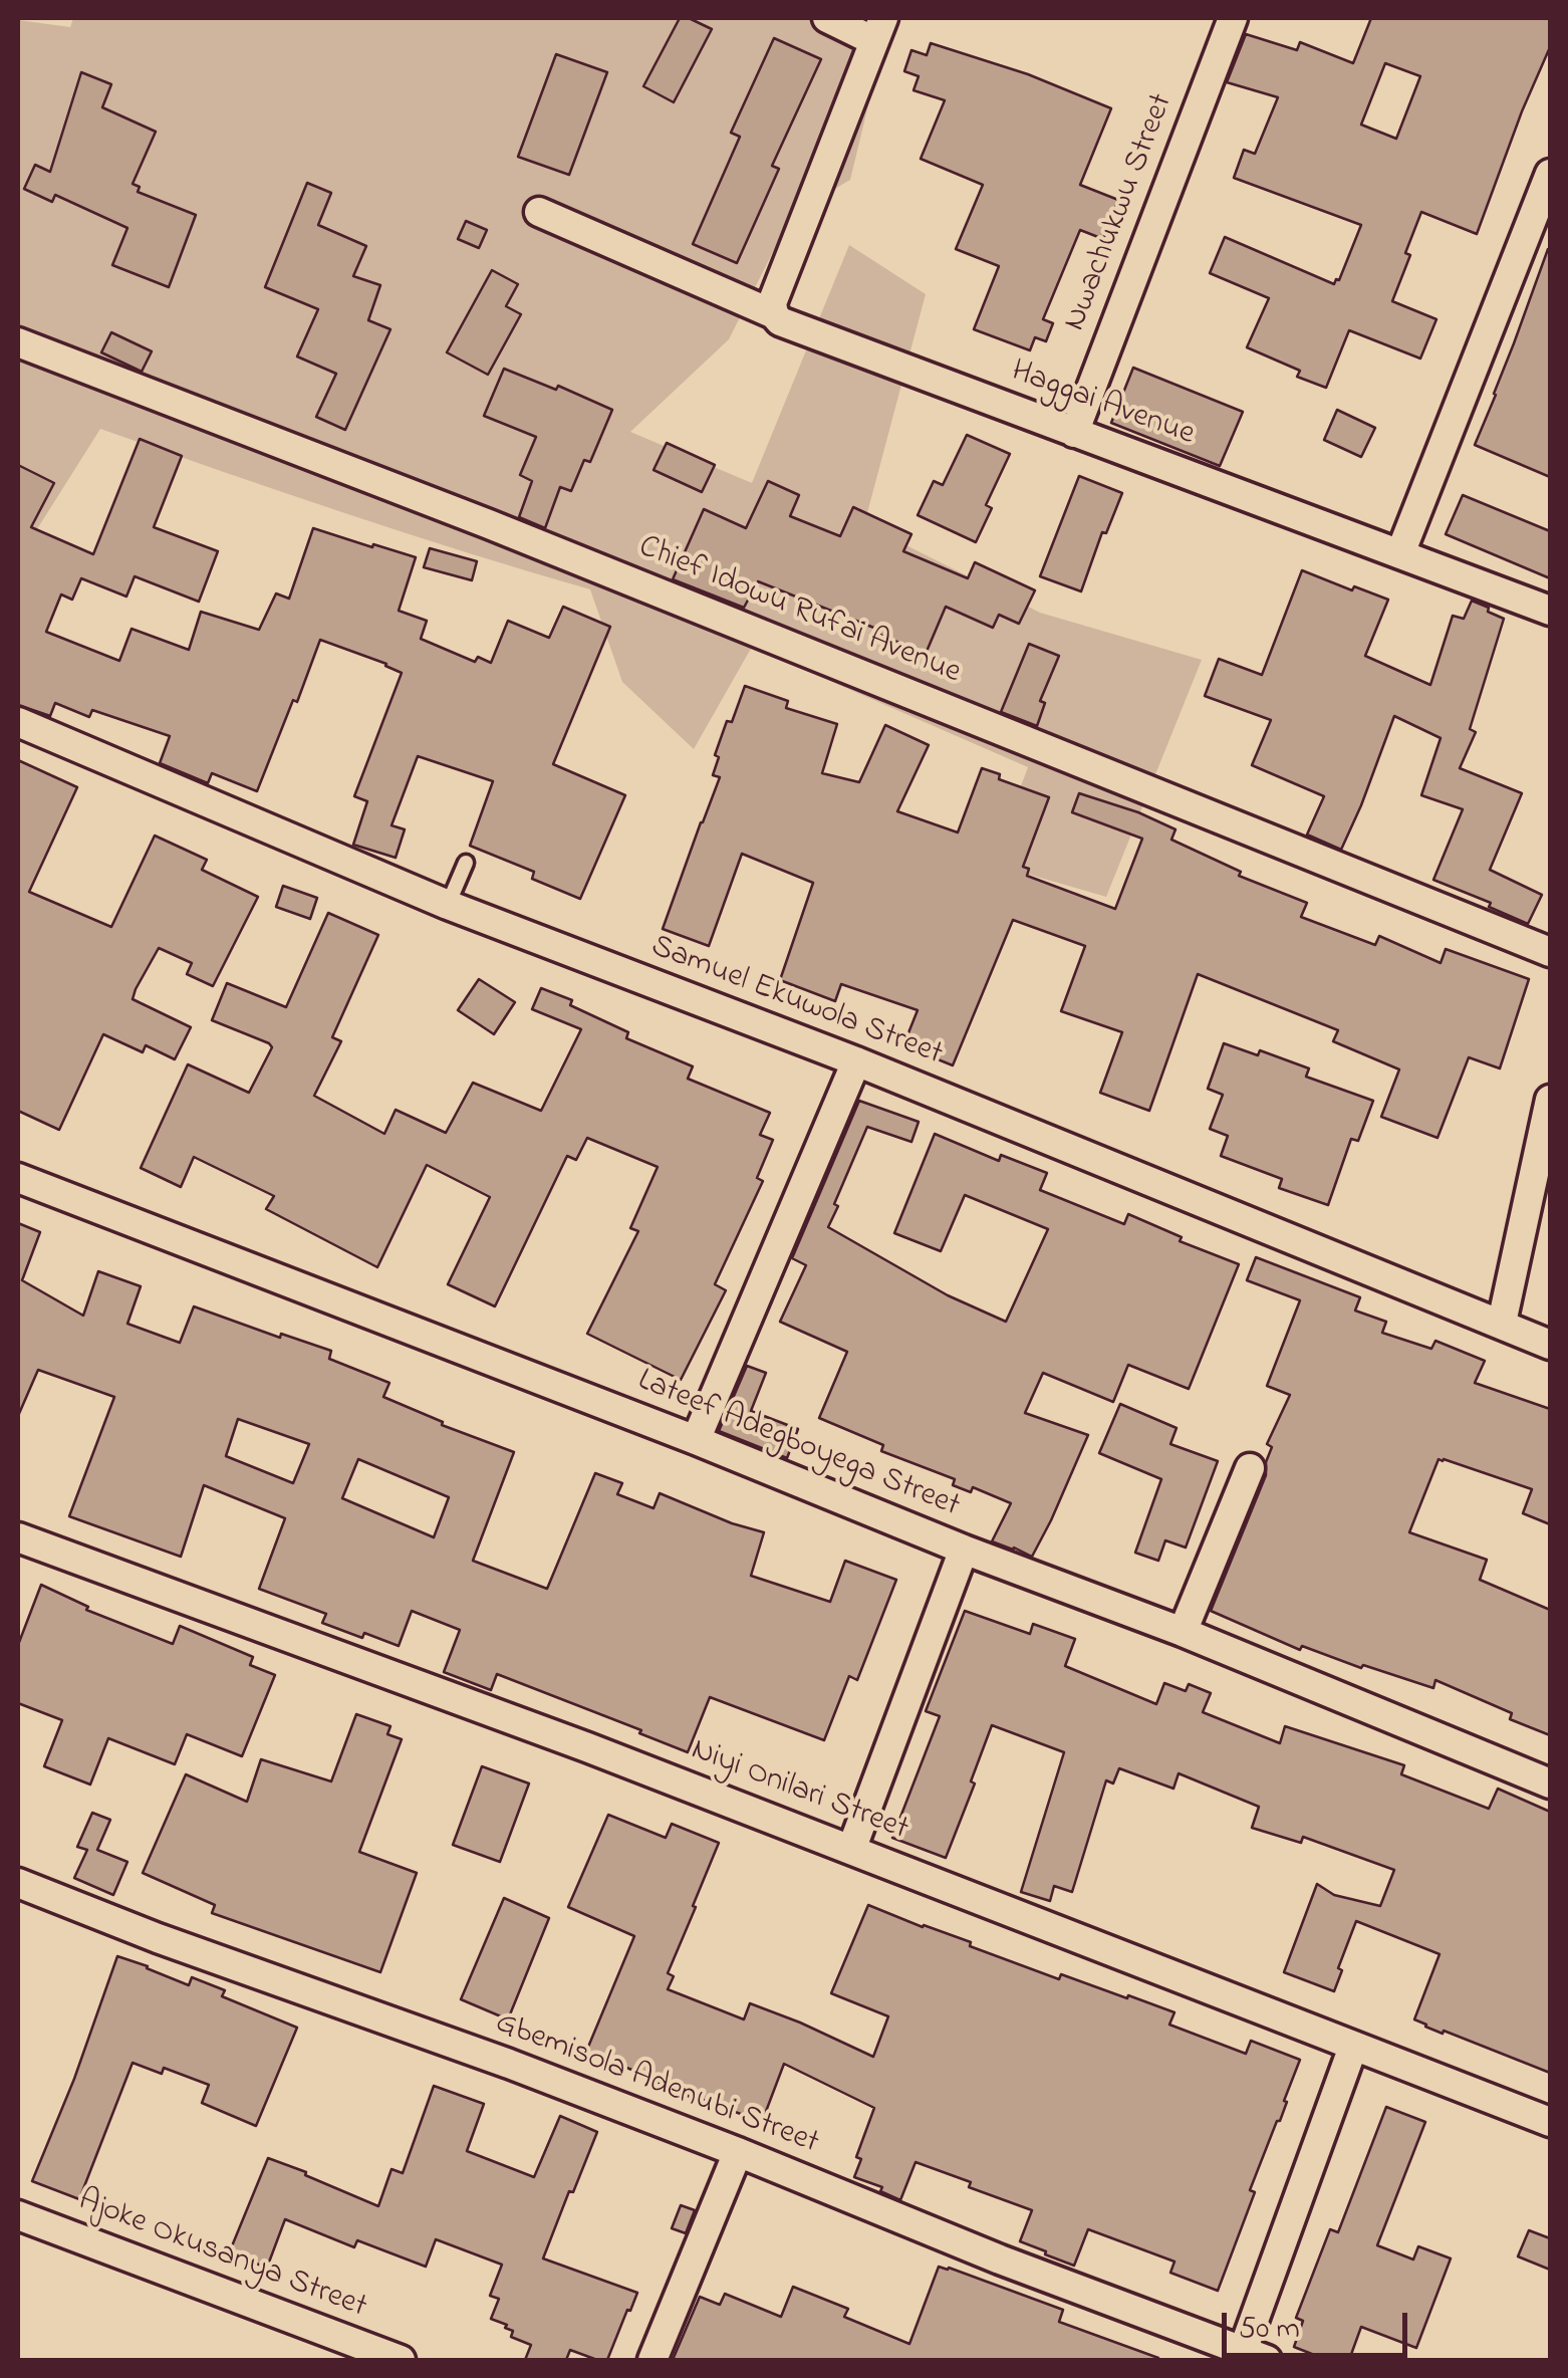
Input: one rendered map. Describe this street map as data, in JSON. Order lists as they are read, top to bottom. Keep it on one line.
{"streets":{"street":["Nwachukwu Street","Haggai Avenue","Chief Idowu Rufai Avenue","Samuel Ekuwola Street","Lateef Adegboyega Street","Niyi Onilari Street","Gbemisola Adenubi Street","Ajoke Okusanya Street"]},"crossings":[["Nwachukwu Street","Haggai Avenue"]],"scale_bar":"50 m"}
